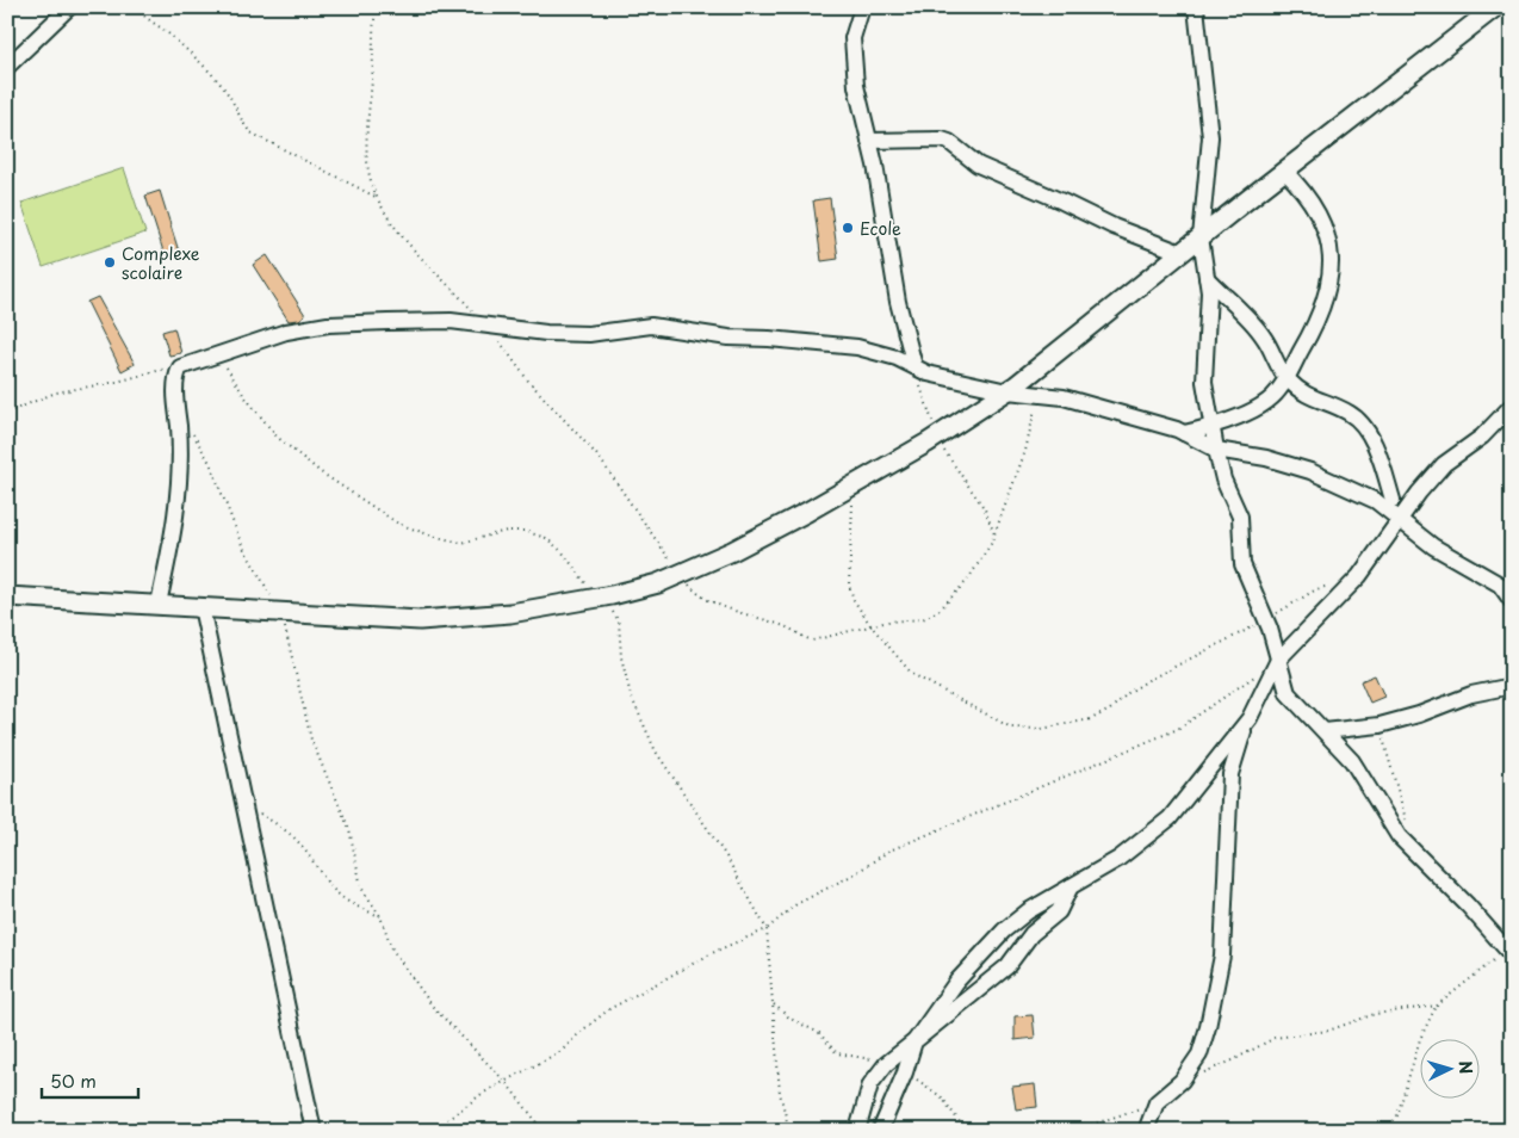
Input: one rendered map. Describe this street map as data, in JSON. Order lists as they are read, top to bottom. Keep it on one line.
{"places":["Ecole","Complexe scolaire"],"scale_bar":"50 m","north":"right"}
